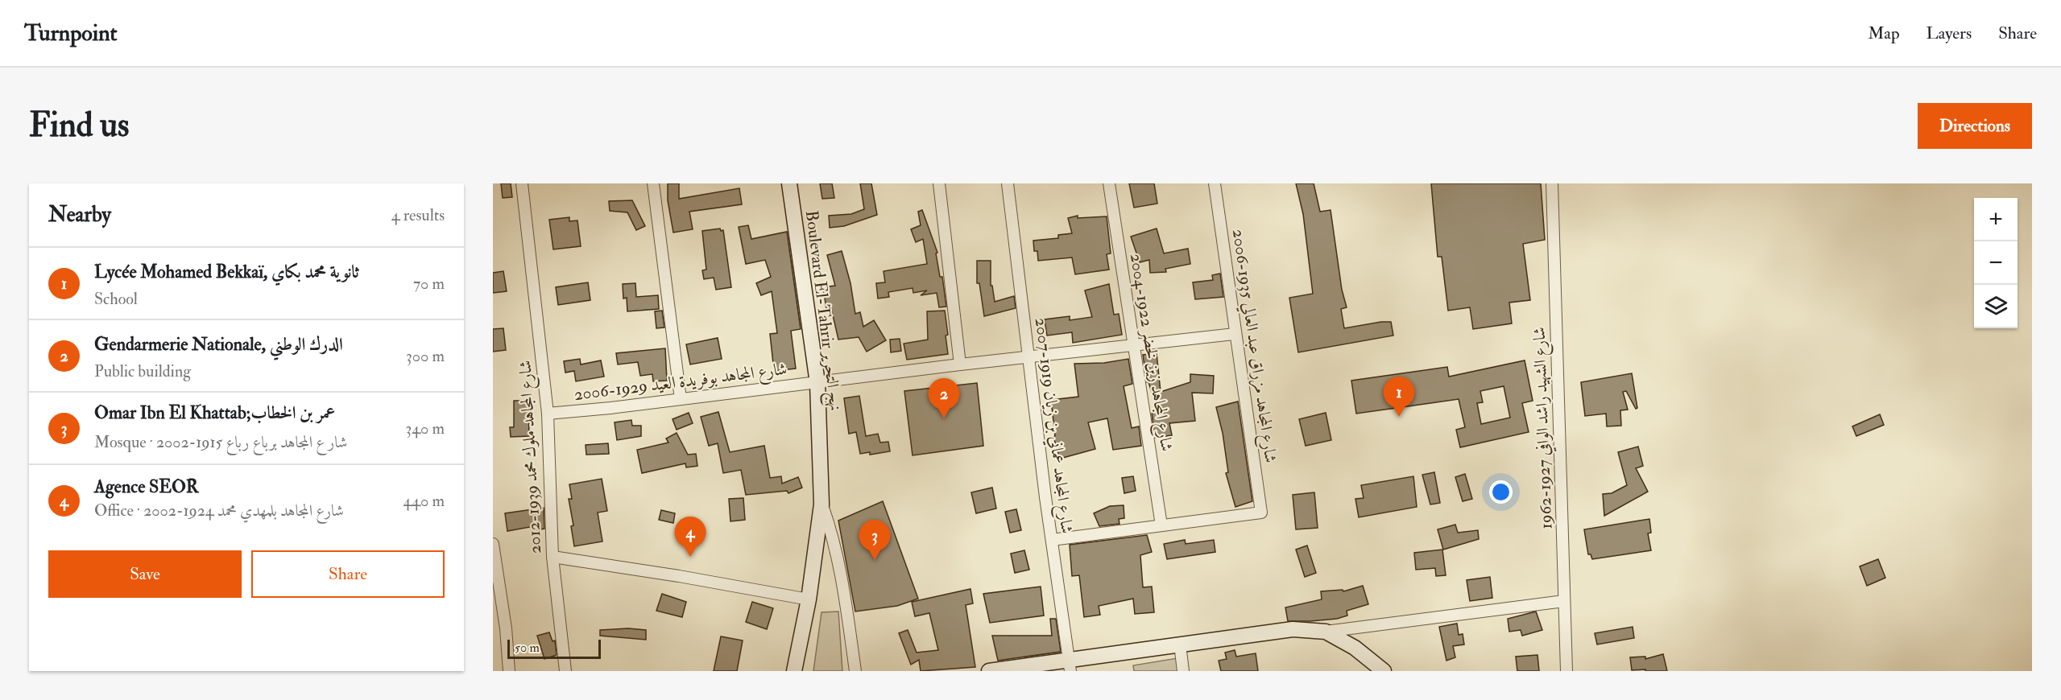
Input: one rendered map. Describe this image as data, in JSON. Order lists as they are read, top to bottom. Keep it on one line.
{"streets":{"main road":["Boulevard El-Tahrir نهج التحرير"],"street":["شارع المجاهد مزراق عبد العالي 1935-2006","شارع المجاهد زين لخضر 1922-2004","شارع المجاهد بوفريدة العيد 1929-2006","شارع المجاهد عماني بن زيان 1919-2007","شارع الشهيد راشد الوافي 1927-1962","شارع المجاهد ملوك محمد 1939-2012"]},"crossings":[["Boulevard El-Tahrir نهج التحرير","شارع المجاهد بوفريدة العيد 1929-2006"],["شارع المجاهد مزراق عبد العالي 1935-2006","شارع المجاهد زين لخضر 1922-2004"],["شارع المجاهد مزراق عبد العالي 1935-2006","شارع المجاهد بوفريدة العيد 1929-2006"],["شارع المجاهد زين لخضر 1922-2004","شارع المجاهد بوفريدة العيد 1929-2006"],["شارع المجاهد بوفريدة العيد 1929-2006","شارع المجاهد عماني بن زيان 1919-2007"],["شارع المجاهد بوفريدة العيد 1929-2006","شارع المجاهد ملوك محمد 1939-2012"]],"scale_bar":"50 m","page":{"header":"Turnpoint","nav":["Map","Layers","Share"],"buttons":["Directions",["Save","Share"]],"title":"Find us","heading":["Nearby","4 results"],"map_buttons":["+","−"],"list":[{"mark":"1","name":"Lycée Mohamed Bekkaï, ثانوية محمد بكاي","note":"School","value":"70 m"},{"mark":"2","name":"Gendarmerie Nationale, الدرك الوطني","note":"Public building","value":"300 m"},{"mark":"3","name":"Omar Ibn El Khattab;عمر بن الخطاب","note":"Mosque · شار ع المجاهد برباع رباع 1915-2002","value":"340 m"},{"mark":"4","name":"Agence SEOR","note":"Office · شارع المجاهد بلمهدي محمد 1924-2002","value":"440 m"}],"pins":["1","2","4","3"],"scale":"50 m"}}
